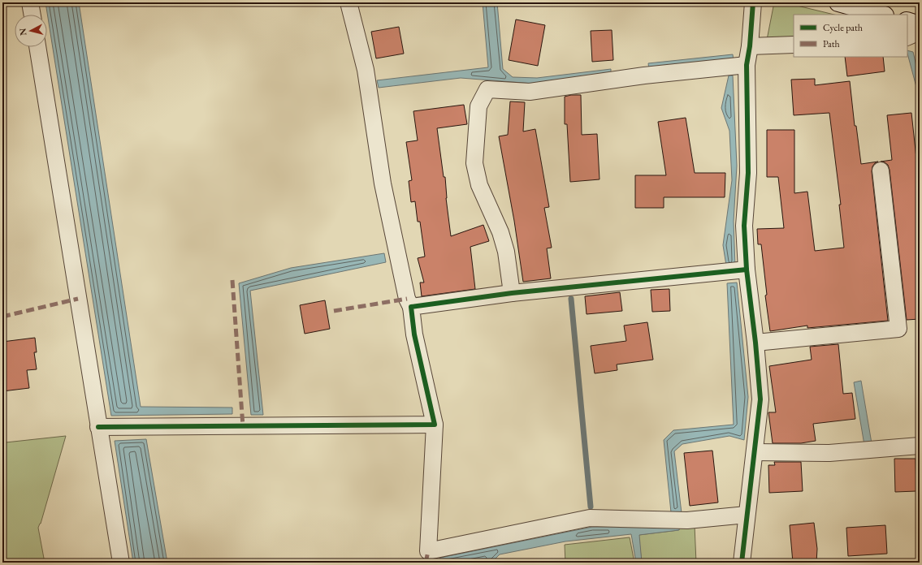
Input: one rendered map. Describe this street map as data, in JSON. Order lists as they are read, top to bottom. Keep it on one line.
{"legend":["Cycle path","Path"],"north":"left"}
